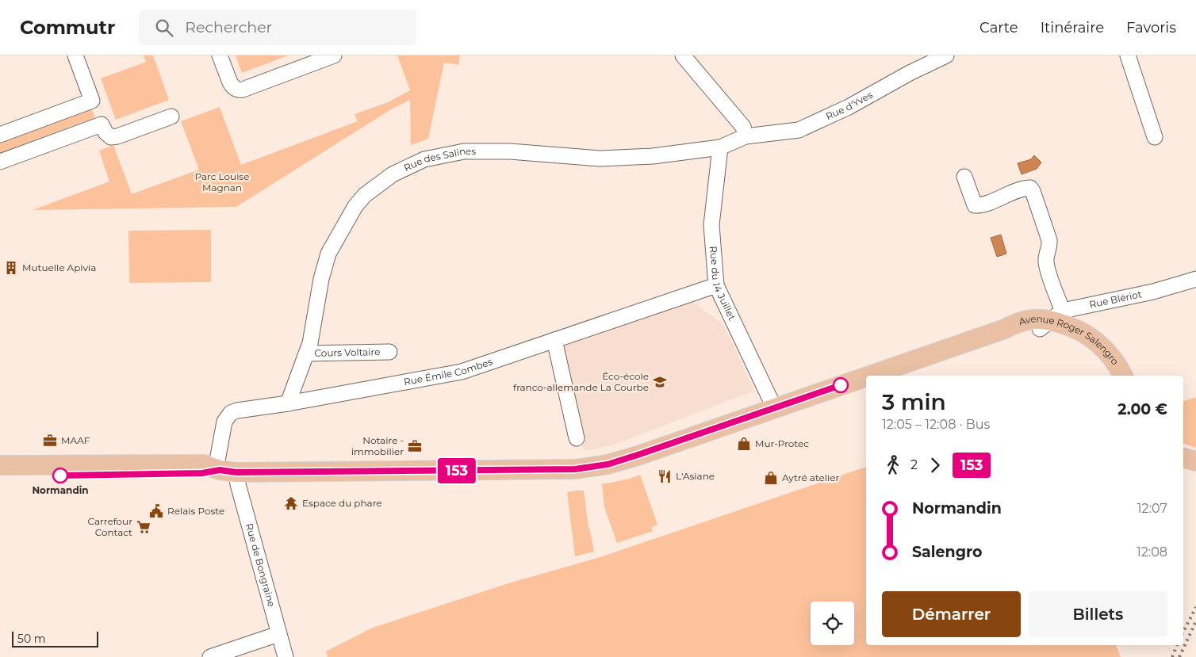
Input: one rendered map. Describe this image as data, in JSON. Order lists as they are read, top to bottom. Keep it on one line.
{"streets":{"main road":["Avenue Roger Salengro"],"street":["Rue d'Yves","Rue des Salines","Rue du 14 Juillet","Rue Blériot","Cours Voltaire","Rue Émile Combes","Rue de Bongraine"]},"crossings":[["Rue d'Yves","Rue des Salines"],["Rue des Salines","Rue du 14 Juillet"],["Rue des Salines","Cours Voltaire"],["Rue des Salines","Rue Émile Combes"],["Rue du 14 Juillet","Avenue Roger Salengro"],["Rue du 14 Juillet","Rue Émile Combes"],["Rue Blériot","Avenue Roger Salengro"],["Avenue Roger Salengro","Rue Émile Combes"],["Avenue Roger Salengro","Rue de Bongraine"],["Rue Émile Combes","Rue de Bongraine"]],"parks":["Parc Louise Magnan"],"places":{"building":["Mutuelle Apivia"],"school or university":["Éco-école franco-allemande La Courbe"],"office":["MAAF","Notaire - immobilier"],"shop":["Mur-Protec","Aytré atelier"],"other":["Normandin"],"restaurant":["L'Asiane"],"temple":["Espace du phare"],"public building":["Relais Poste"],"supermarket":["Carrefour Contact"]},"lines":["bus line 153"],"scale_bar":"50 m","page":{"header":"Commutr","search":"Rechercher","nav":["Carte","Itinéraire","Favoris"],"on_map":"153","heading":["3 min","12:05 – 12:08 · Bus","2.00 €"],"legs":["2","153"],"list":[{"name":"Normandin","value":"12:07"},{"name":"Salengro","value":"12:08"}],"buttons":["Démarrer","Billets"],"scale":"50 m"}}
